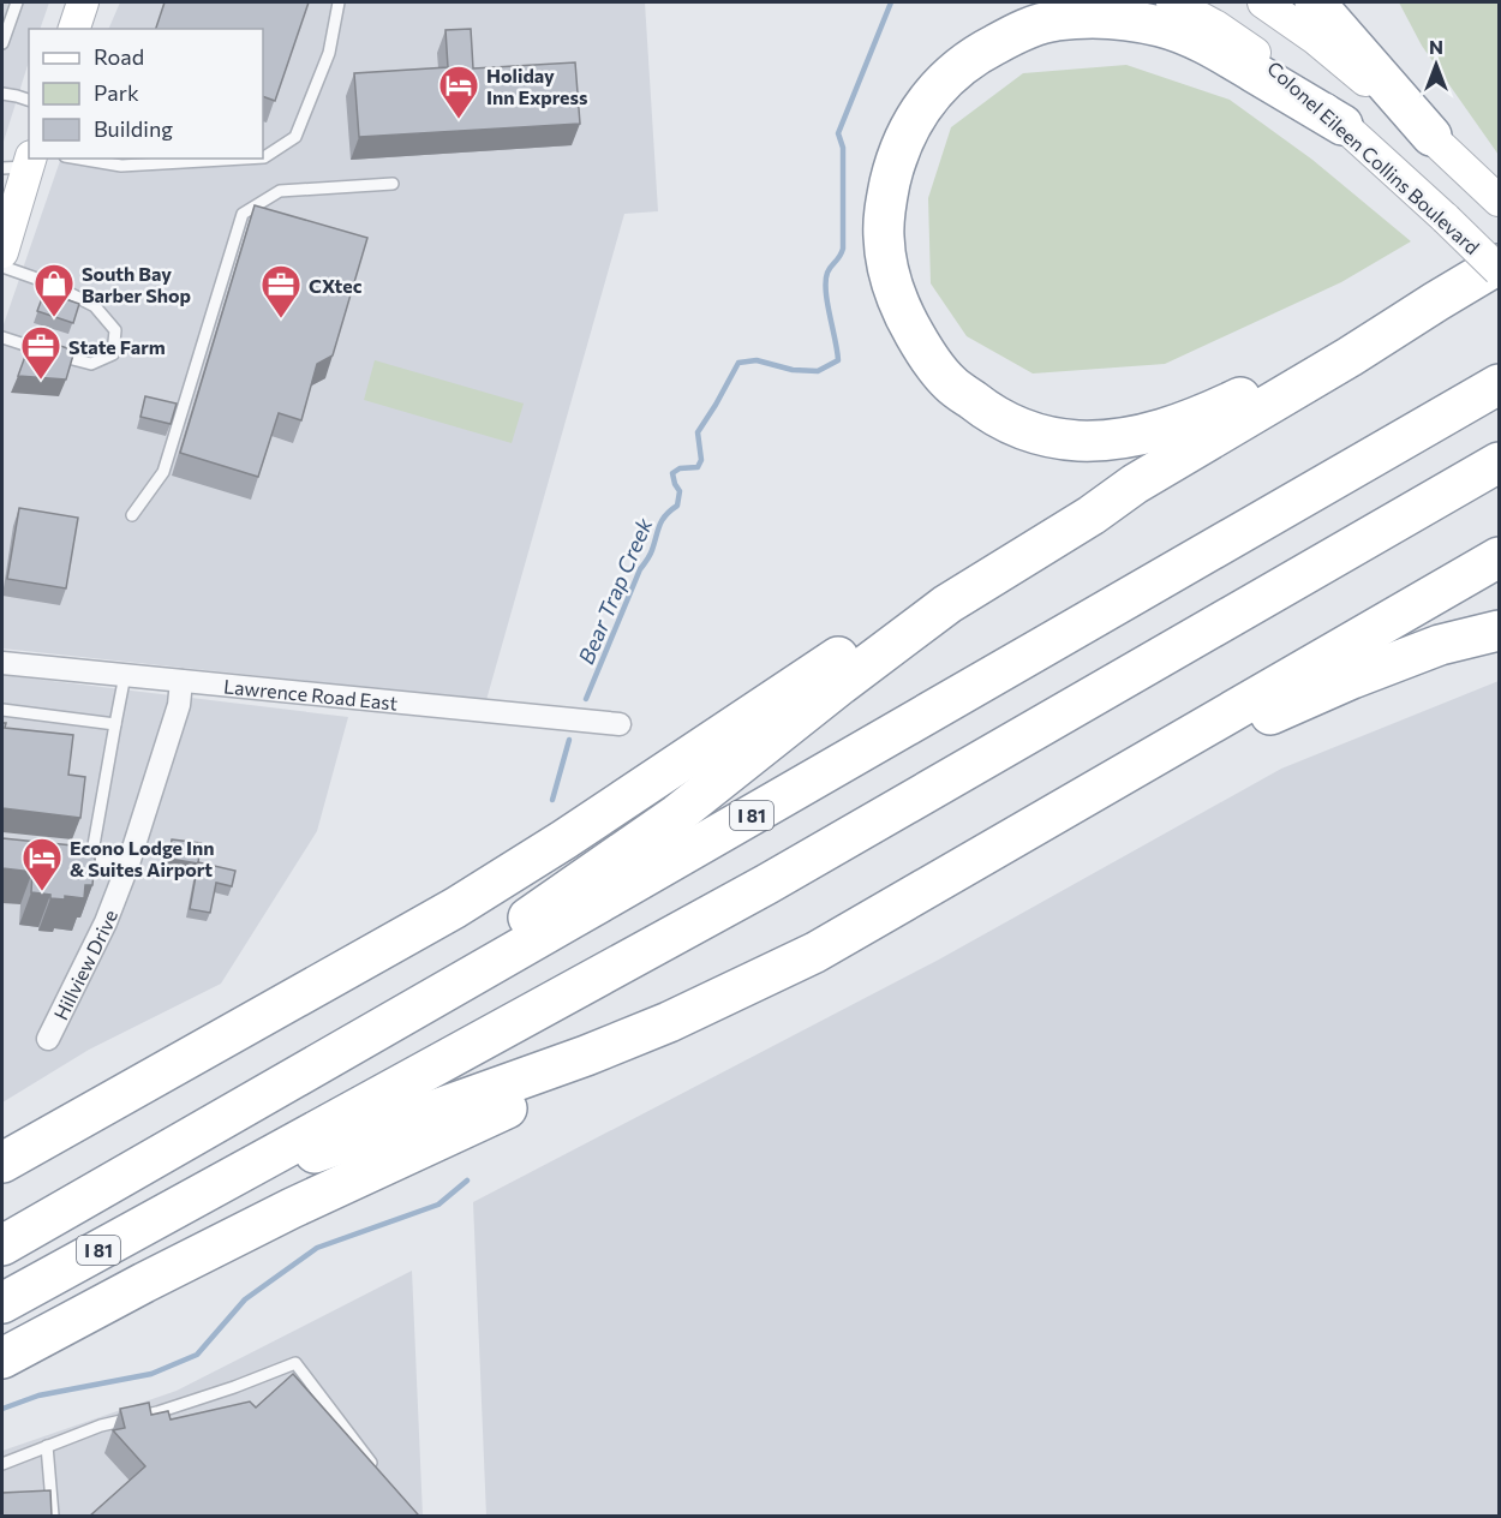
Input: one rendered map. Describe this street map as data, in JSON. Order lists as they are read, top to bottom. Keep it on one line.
{"streets":{"highway":["I 81"],"main road":["Colonel Eileen Collins Boulevard"],"street":["Lawrence Road East","Hillview Drive"]},"crossings":[["Lawrence Road East","Hillview Drive"]],"water":["Bear Trap Creek"],"places":{"hotel":["Holiday Inn Express","Econo Lodge Inn & Suites Airport"],"shop":["South Bay Barber Shop"],"office":["CXtec","State Farm"]},"legend":["Road","Park","Building"],"north":"top"}
